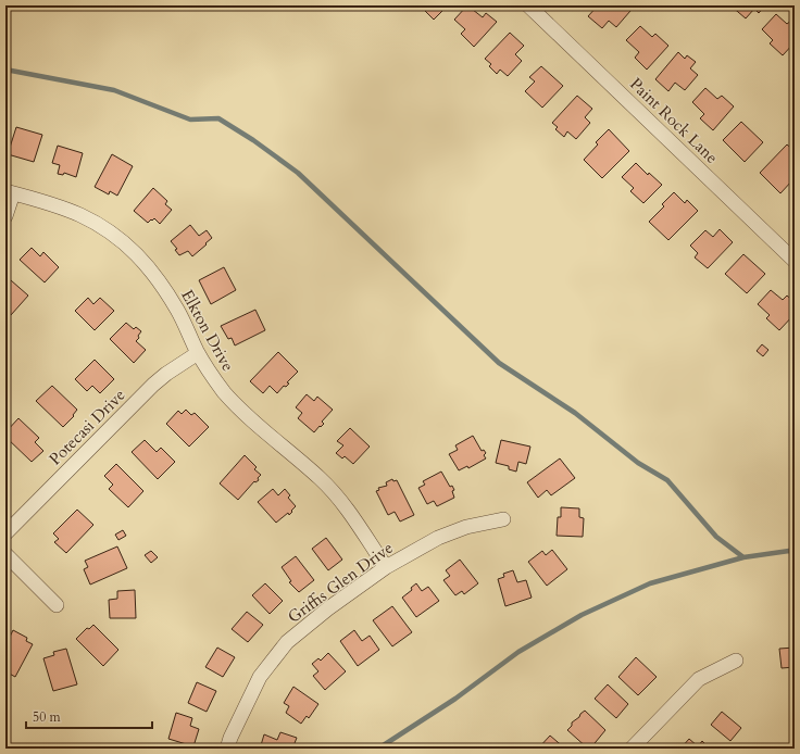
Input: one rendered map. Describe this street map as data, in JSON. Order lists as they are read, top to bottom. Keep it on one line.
{"streets":{"street":["Paint Rock Lane","Elkton Drive","Potecasi Drive","Griffis Glen Drive"]},"crossings":[["Elkton Drive","Potecasi Drive"],["Elkton Drive","Griffis Glen Drive"]],"scale_bar":"50 m"}
